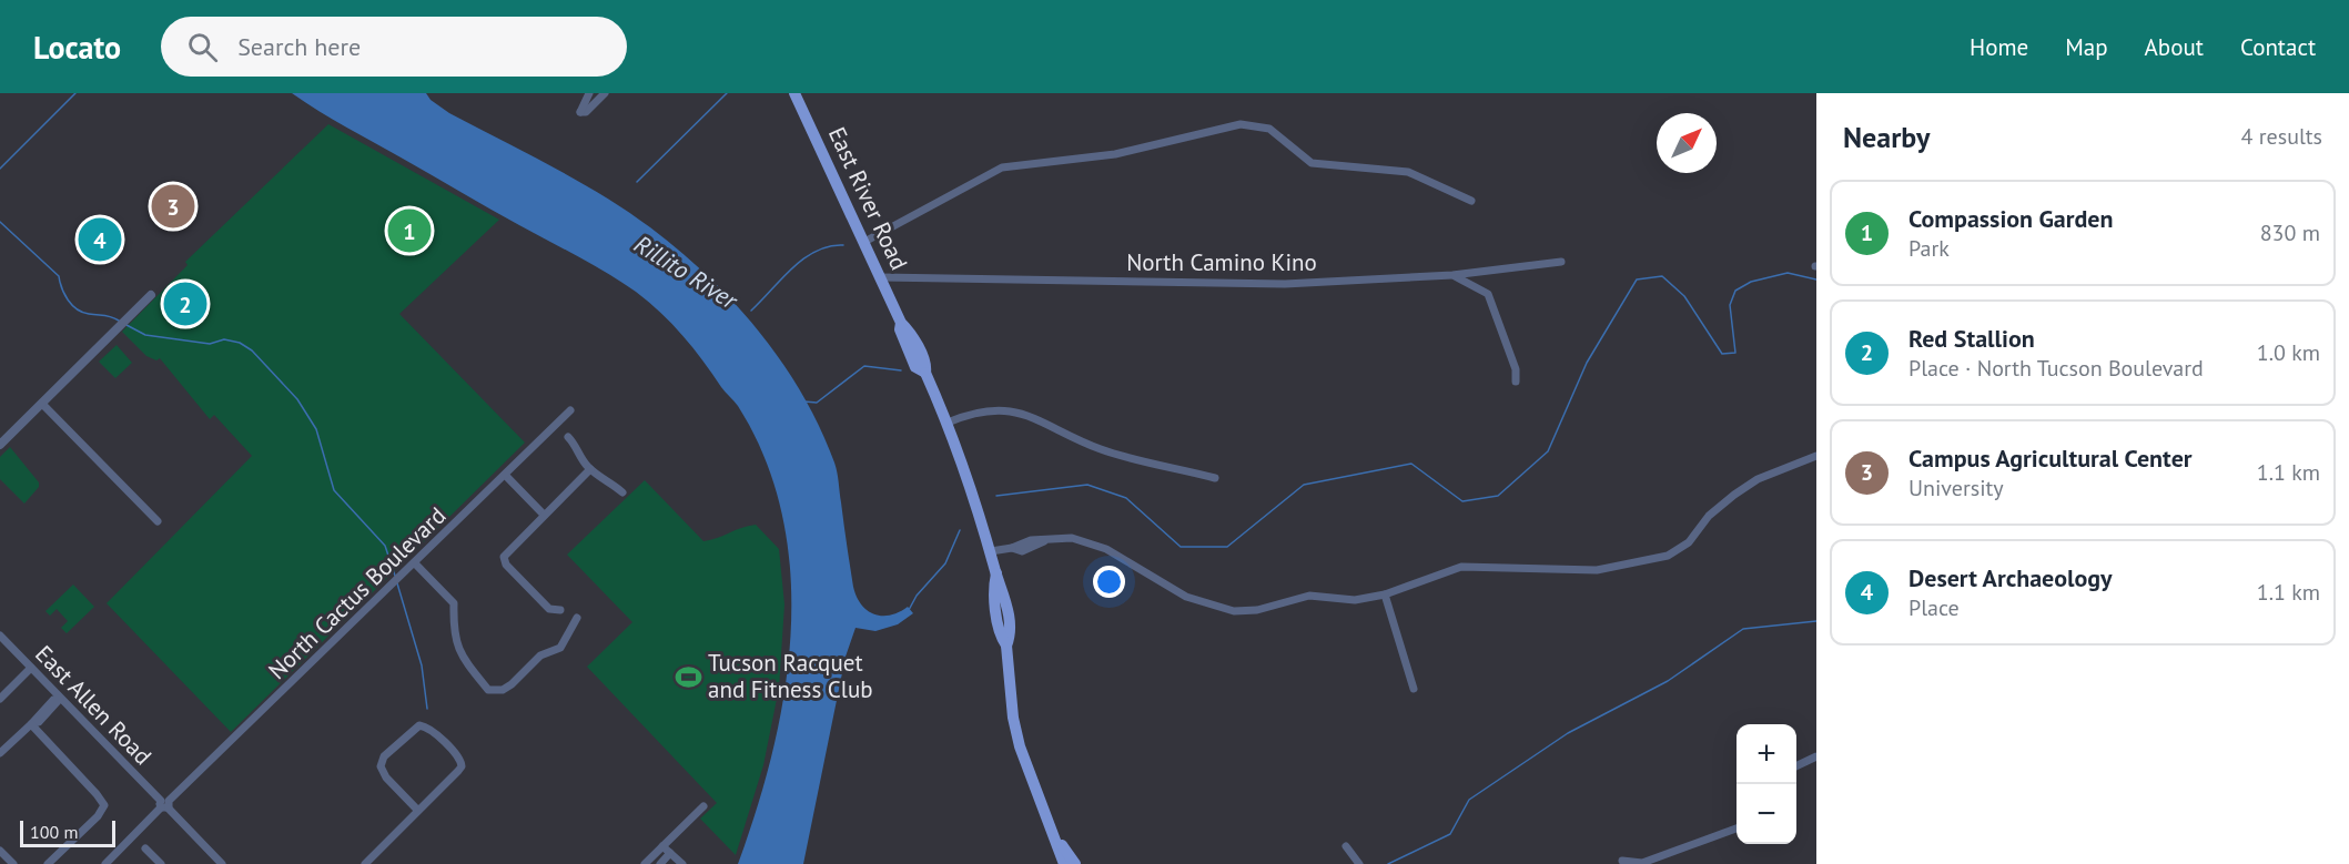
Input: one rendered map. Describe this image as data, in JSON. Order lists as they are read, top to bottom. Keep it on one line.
{"streets":{"main road":["East River Road"],"street":["North Camino Kino","North Cactus Boulevard","East Allen Road"]},"crossings":[["East River Road","North Camino Kino"],["North Cactus Boulevard","East Allen Road"]],"water":["Rillito River"],"places":{"sports":["Tucson Racquet and Fitness Club"]},"scale_bar":"100 m","north":"top right","page":{"header":"Locato","search":"Search here","nav":["Home","Map","About","Contact"],"heading":["Nearby","4 results"],"list":[{"mark":"1","name":"Compassion Garden","note":"Park","value":"830 m"},{"mark":"2","name":"Red Stallion","note":"Place · North Tucson Boulevard","value":"1.0 km"},{"mark":"3","name":"Campus Agricultural Center","note":"University","value":"1.1 km"},{"mark":"4","name":"Desert Archaeology","note":"Place","value":"1.1 km"}],"pins":["3","1","4","2"],"map_buttons":["+","−"],"scale":"100 m"}}
